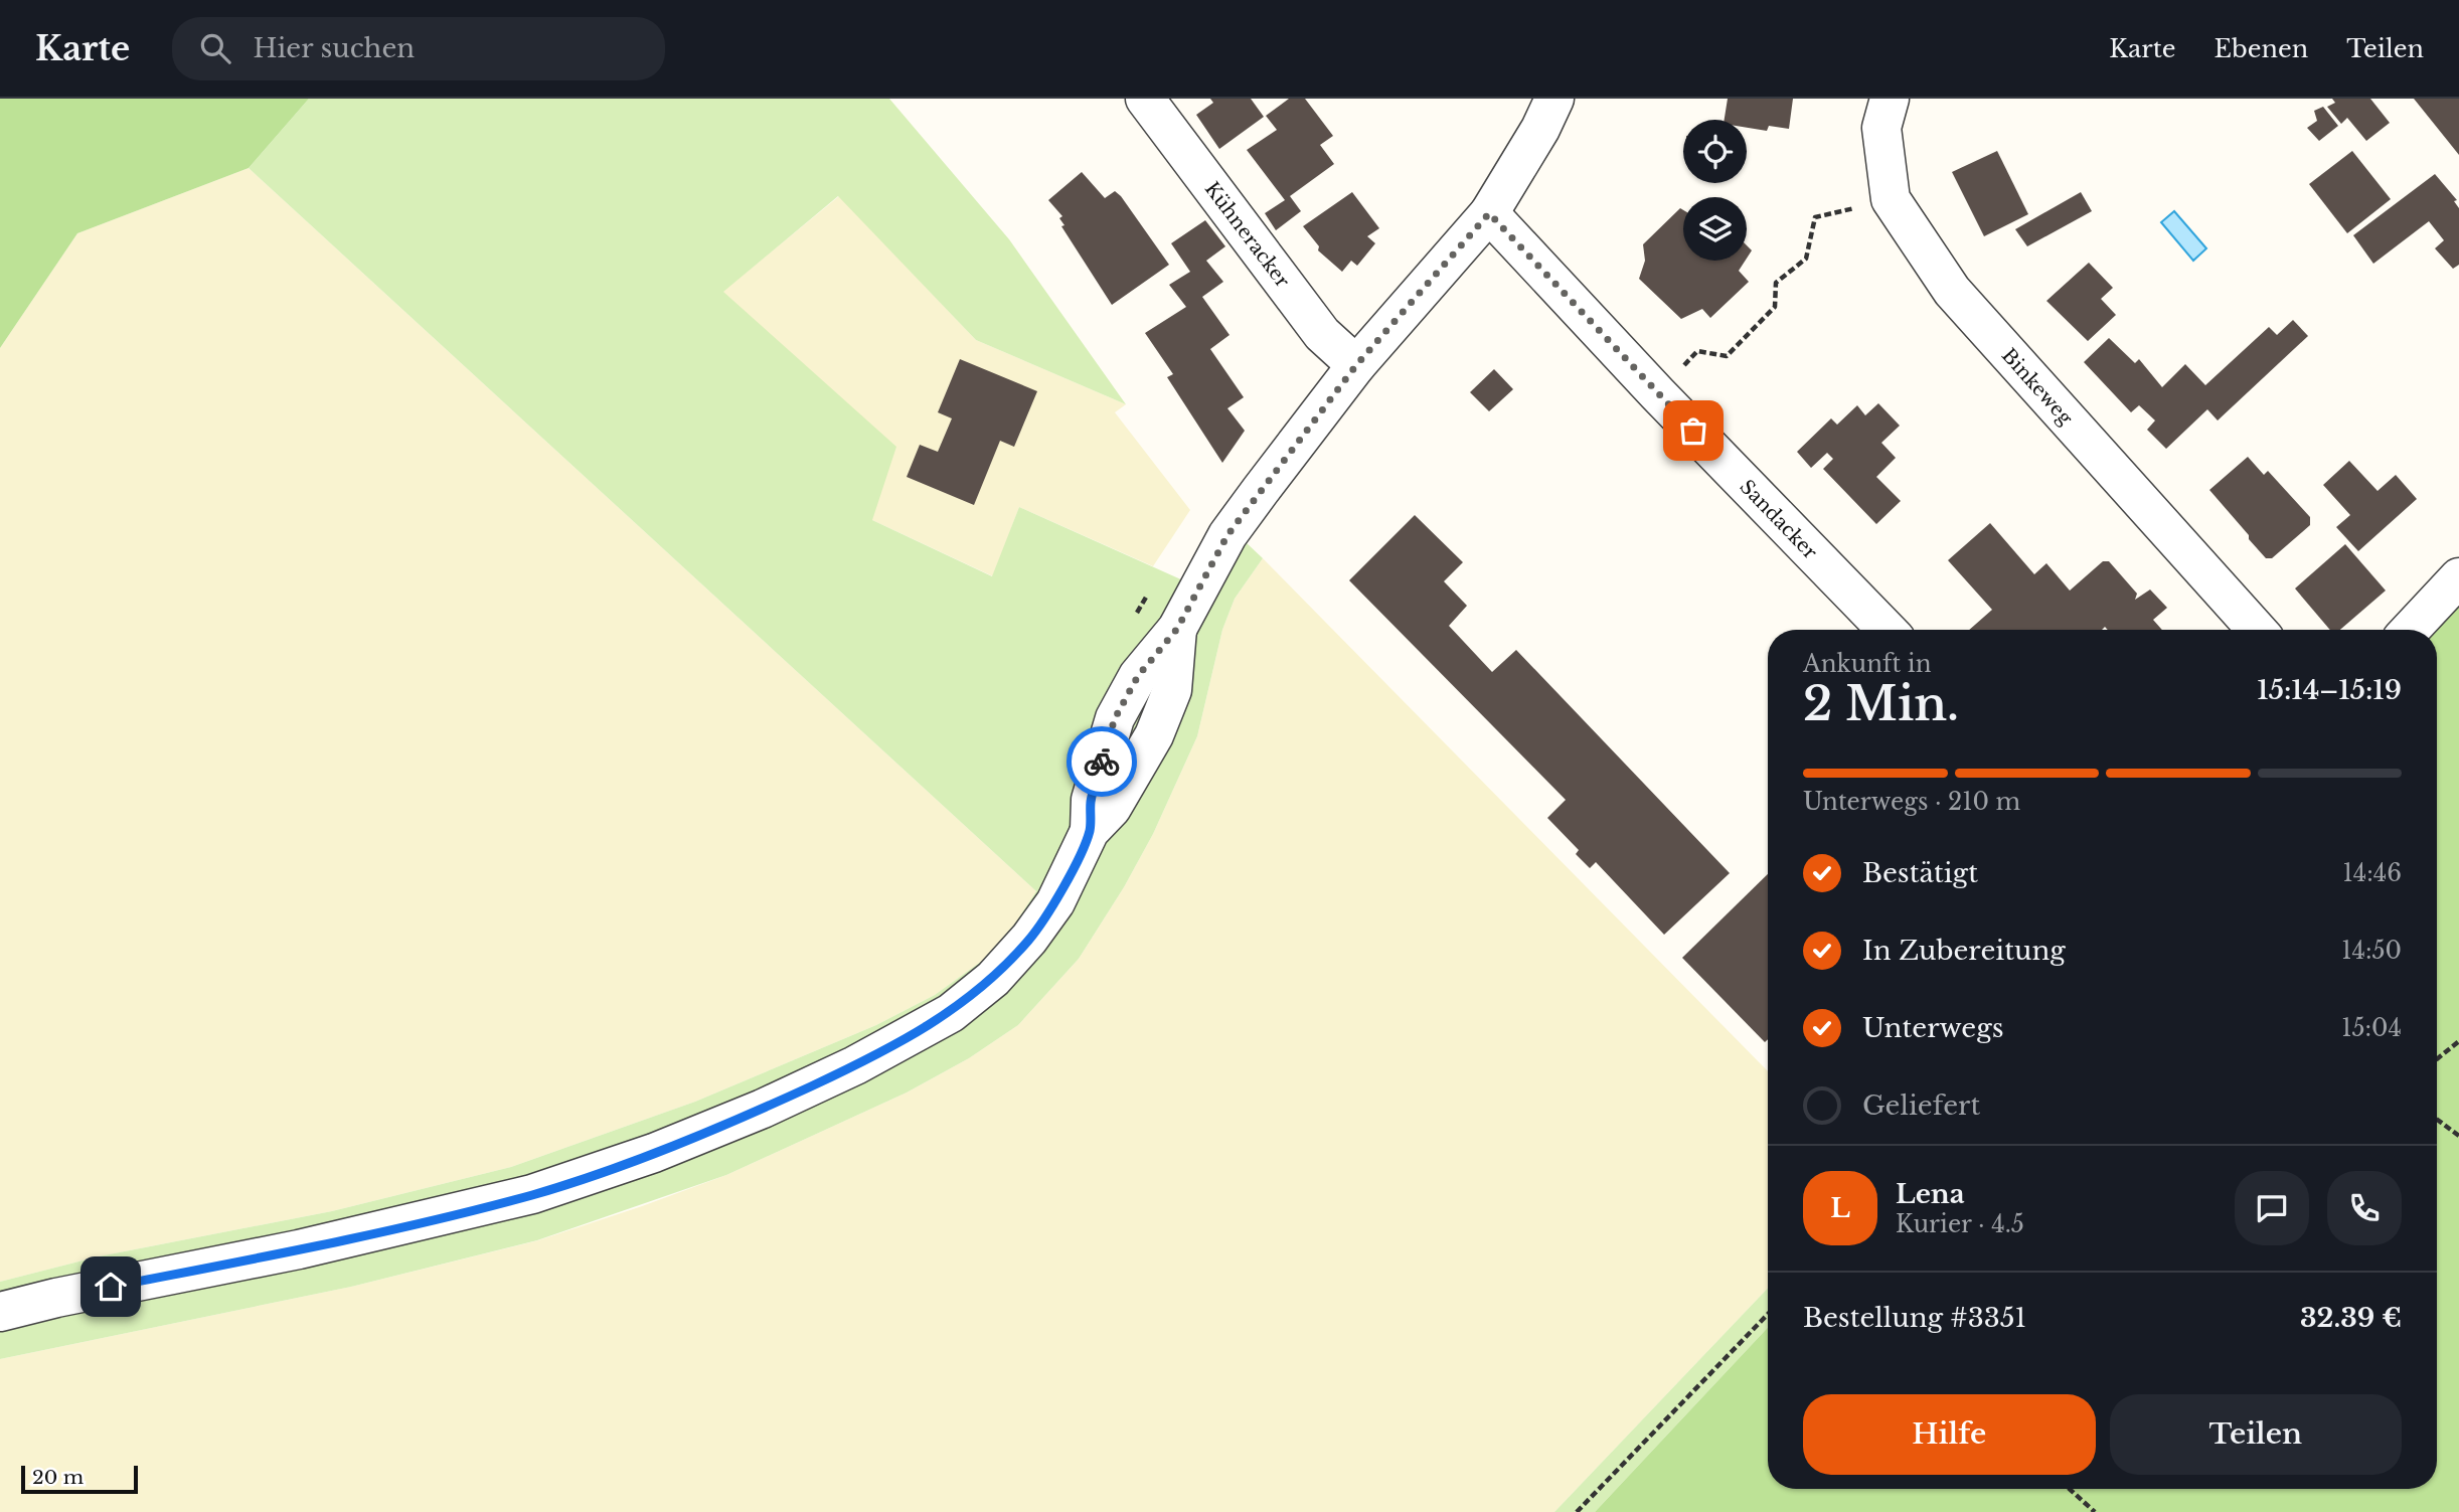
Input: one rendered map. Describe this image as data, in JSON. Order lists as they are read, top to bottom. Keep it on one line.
{"streets":{"street":["Kühneracker","Binkeweg","Sandacker"]},"scale_bar":"20 m","page":{"header":"Karte","search":"Hier suchen","nav":["Karte","Ebenen","Teilen"],"heading":["2 Min.","Ankunft in","15:14–15:19"],"panel":["Lena","Kurier · 4.5","Bestellung #3351","32.39 €"],"bar":"Unterwegs · 210 m","list":[["Bestätigt","14:46"],["In Zubereitung","14:50"],["Unterwegs","15:04"],"Geliefert"],"round":"L","buttons":["Hilfe","Teilen"],"scale":"20 m"}}
